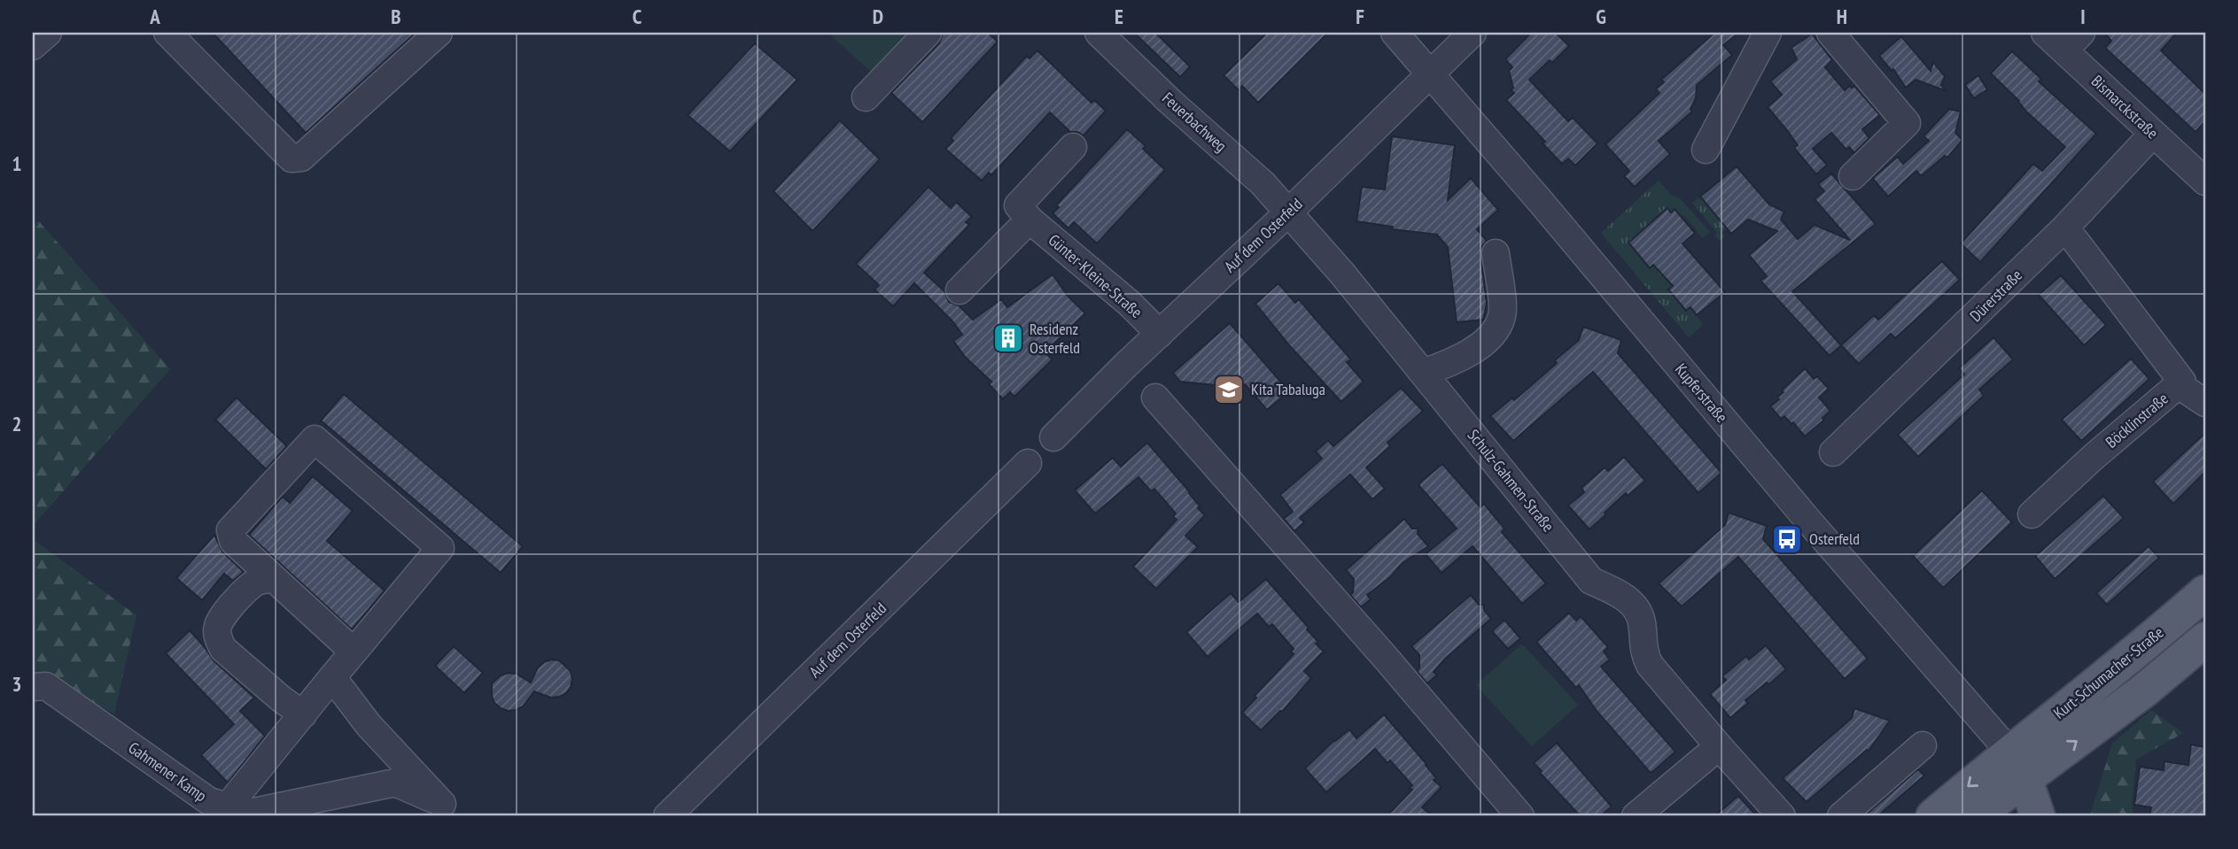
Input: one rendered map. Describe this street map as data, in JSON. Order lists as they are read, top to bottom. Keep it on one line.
{"streets":{"main road":["Kurt-Schumacher-Straße"],"street":["Bismarckstraße","Feuerbachweg","Auf dem Osterfeld","Günter-Kleine-Straße","Dürerstraße","Kupferstraße","Böcklinstraße","Schulz-Gahmen-Straße","Gahmener Kamp"]},"crossings":[["Bismarckstraße","Dürerstraße"],["Feuerbachweg","Auf dem Osterfeld"],["Feuerbachweg","Schulz-Gahmen-Straße"],["Auf dem Osterfeld","Günter-Kleine-Straße"],["Auf dem Osterfeld","Kupferstraße"],["Auf dem Osterfeld","Schulz-Gahmen-Straße"],["Dürerstraße","Böcklinstraße"],["Kupferstraße","Kurt-Schumacher-Straße"]],"places":{"building":["Residenz Osterfeld"],"school or university":["Kita Tabaluga"],"bus stop":["Osterfeld"]},"grid":{"columns":["A","B","C","D","E","F","G","H","I"],"rows":["1","2","3"]}}
